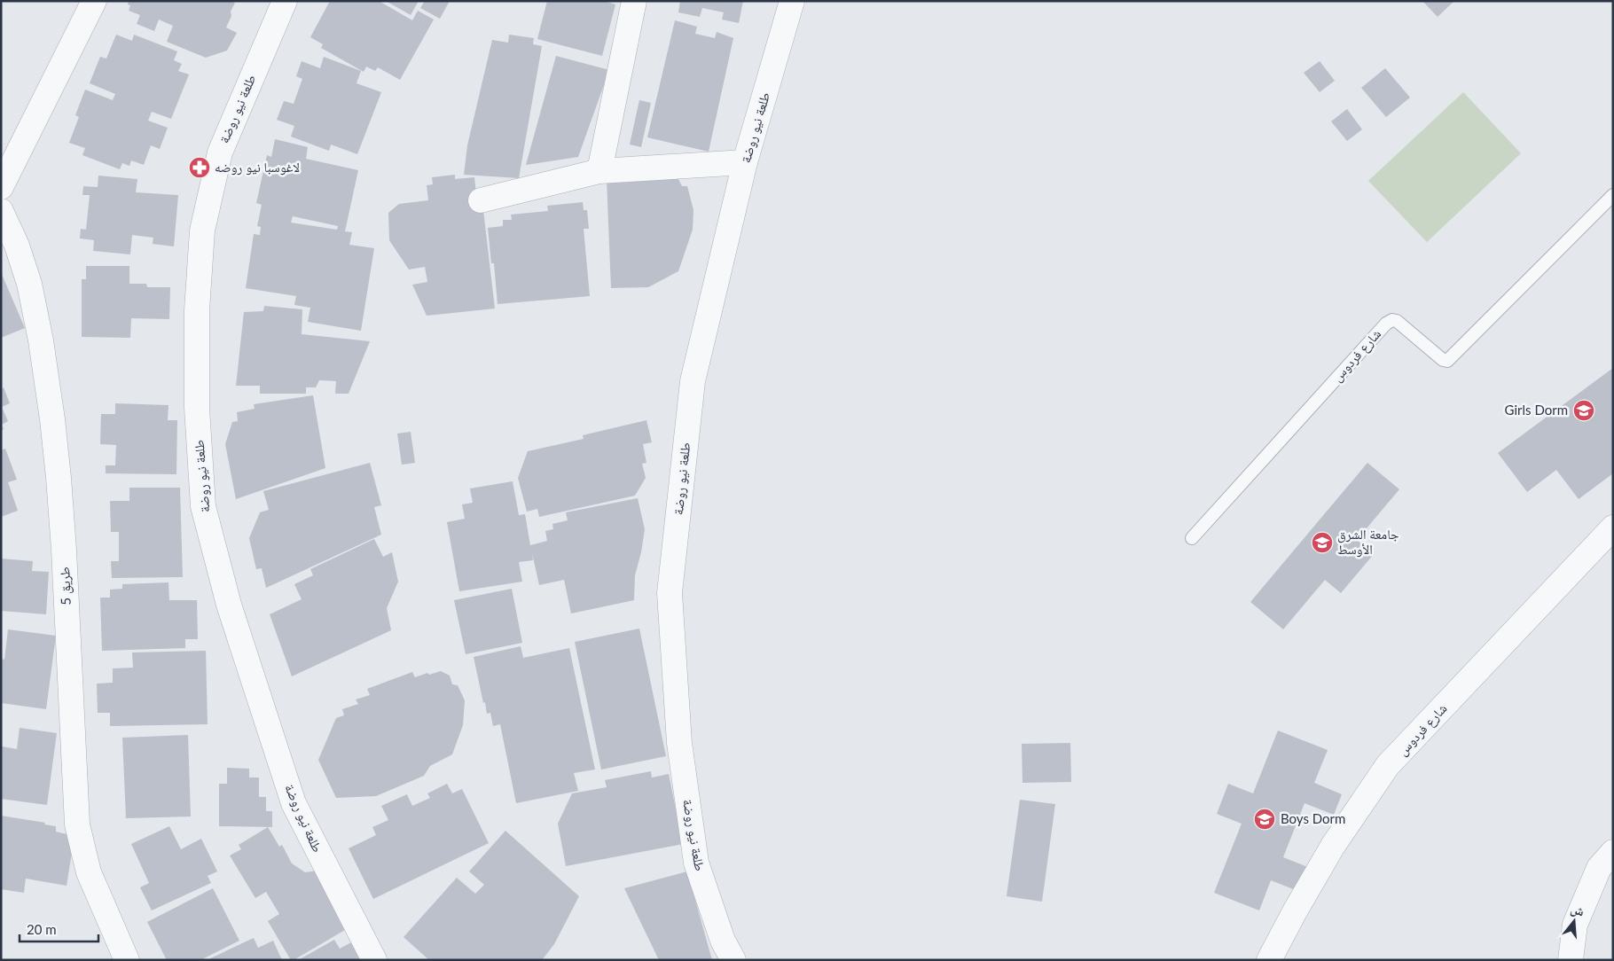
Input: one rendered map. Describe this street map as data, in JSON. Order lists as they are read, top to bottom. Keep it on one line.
{"streets":{"street":["طلعة نيو روضة","شارع فردوس","طريق 5"]},"places":{"pharmacy":["لاغوسبا نيو روضه"],"school or university":["Girls Dorm","جامعة الشرق الأوسط","Boys Dorm"]},"scale_bar":"20 m","north":"top"}
